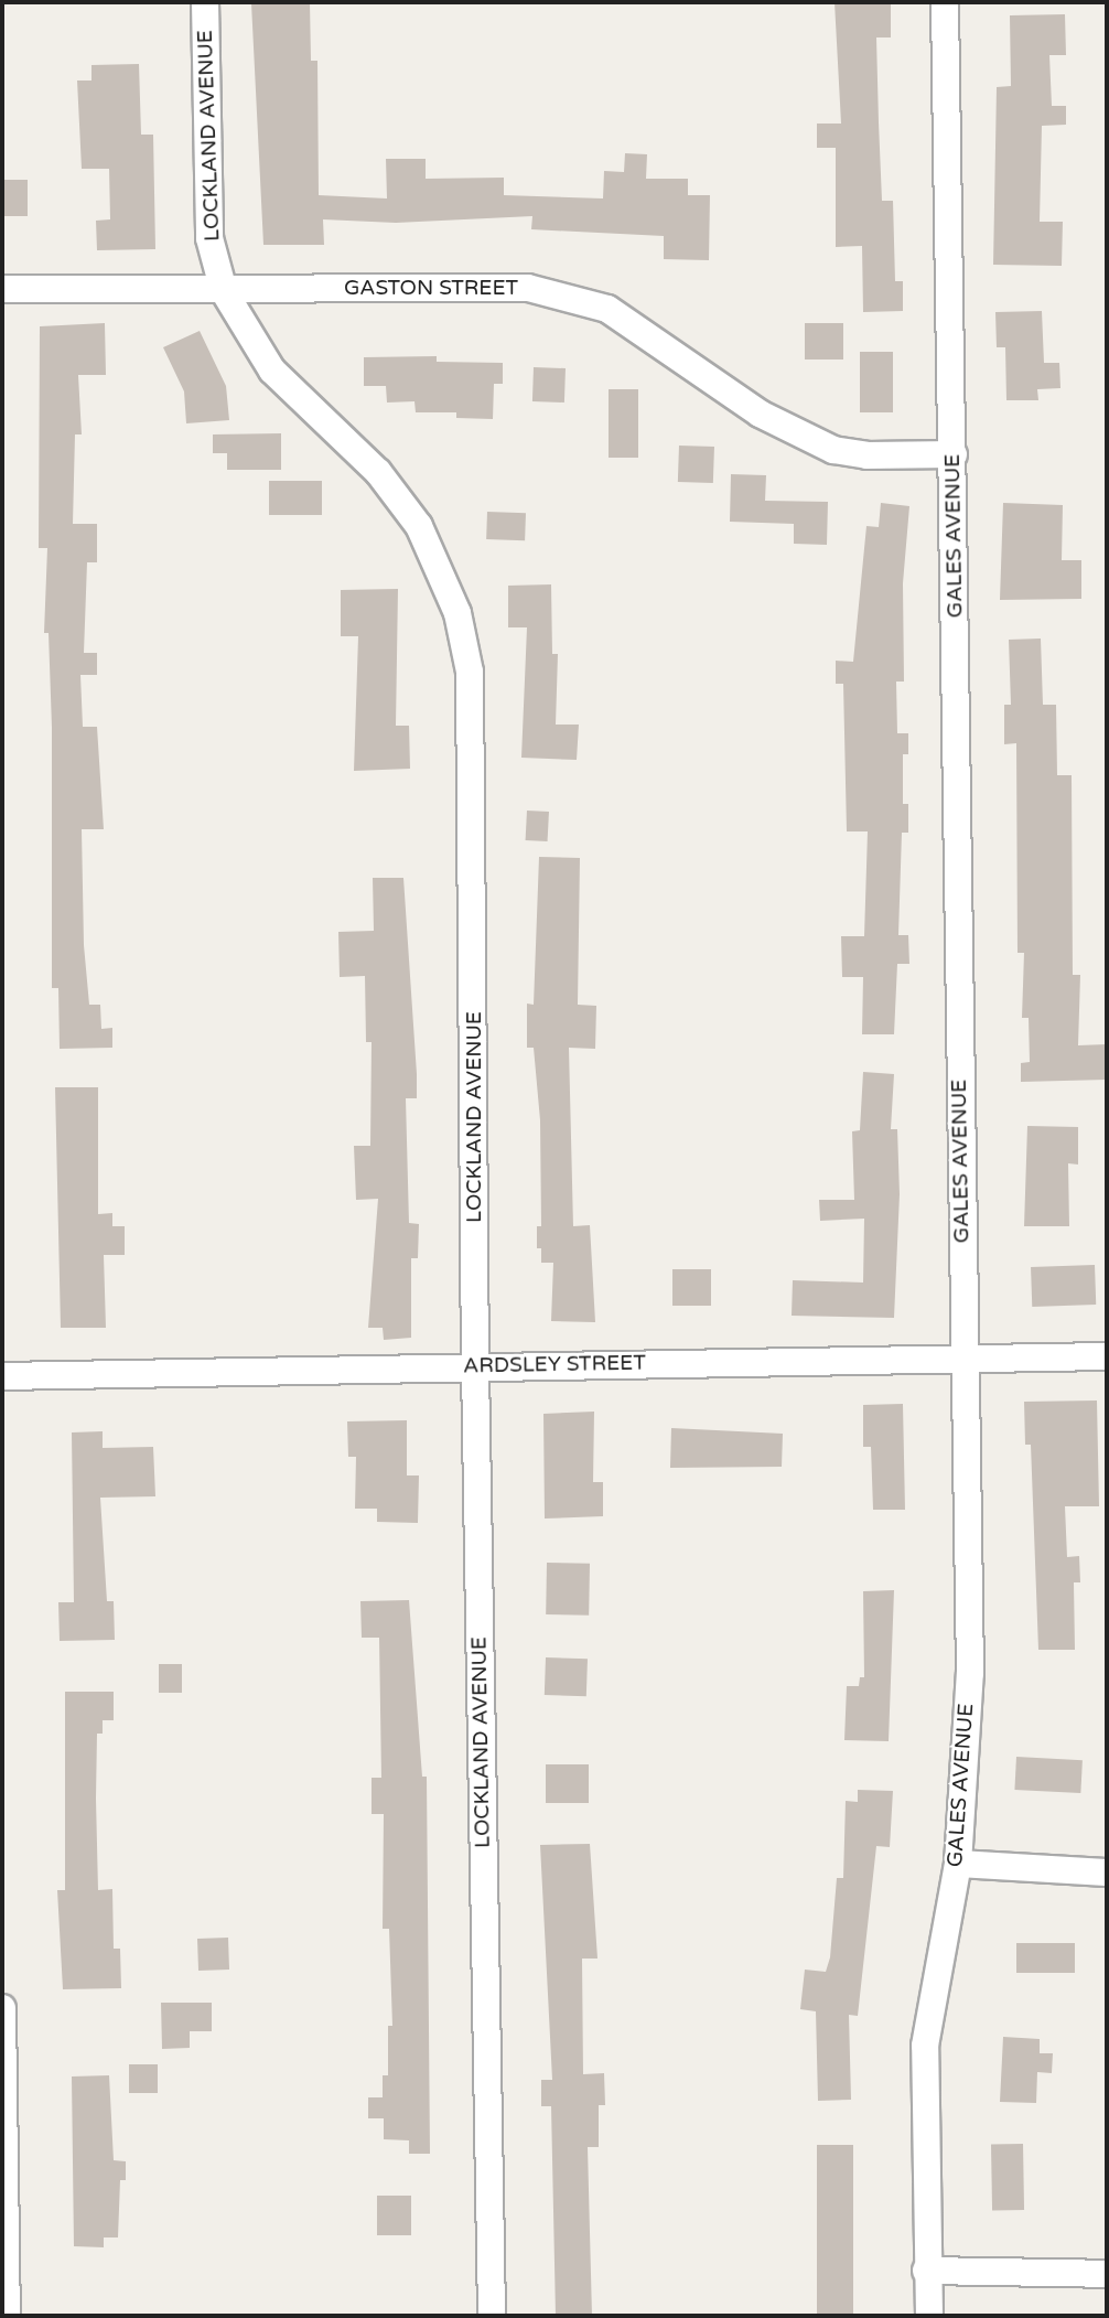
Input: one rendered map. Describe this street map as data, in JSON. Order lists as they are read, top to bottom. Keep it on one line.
{"streets":{"street":["LOCKLAND AVENUE","GASTON STREET","GALES AVENUE","ARDSLEY STREET"]},"crossings":[["LOCKLAND AVENUE","GASTON STREET"],["LOCKLAND AVENUE","ARDSLEY STREET"],["GASTON STREET","GALES AVENUE"],["GALES AVENUE","ARDSLEY STREET"]]}
